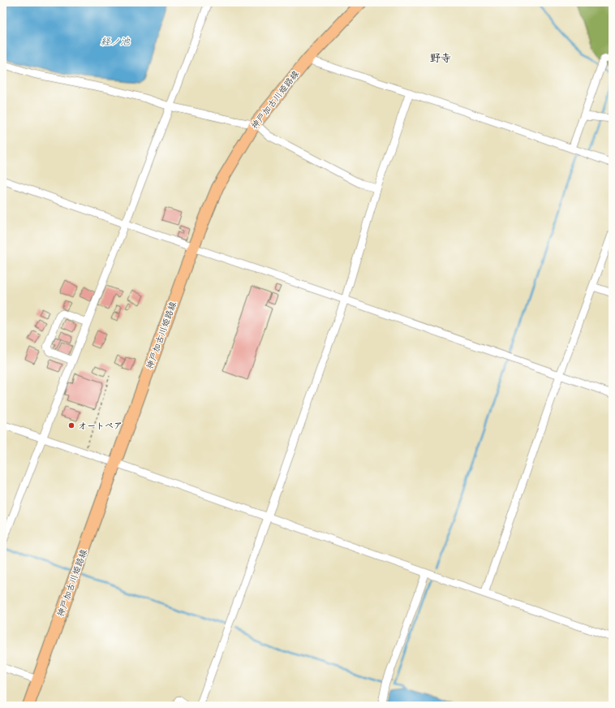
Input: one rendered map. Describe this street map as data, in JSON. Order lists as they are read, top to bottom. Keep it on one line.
{"streets":{"main road":["神戸加古川姫路線"]},"districts":["野寺"],"water":["経ノ池"],"places":["オートペア"]}
